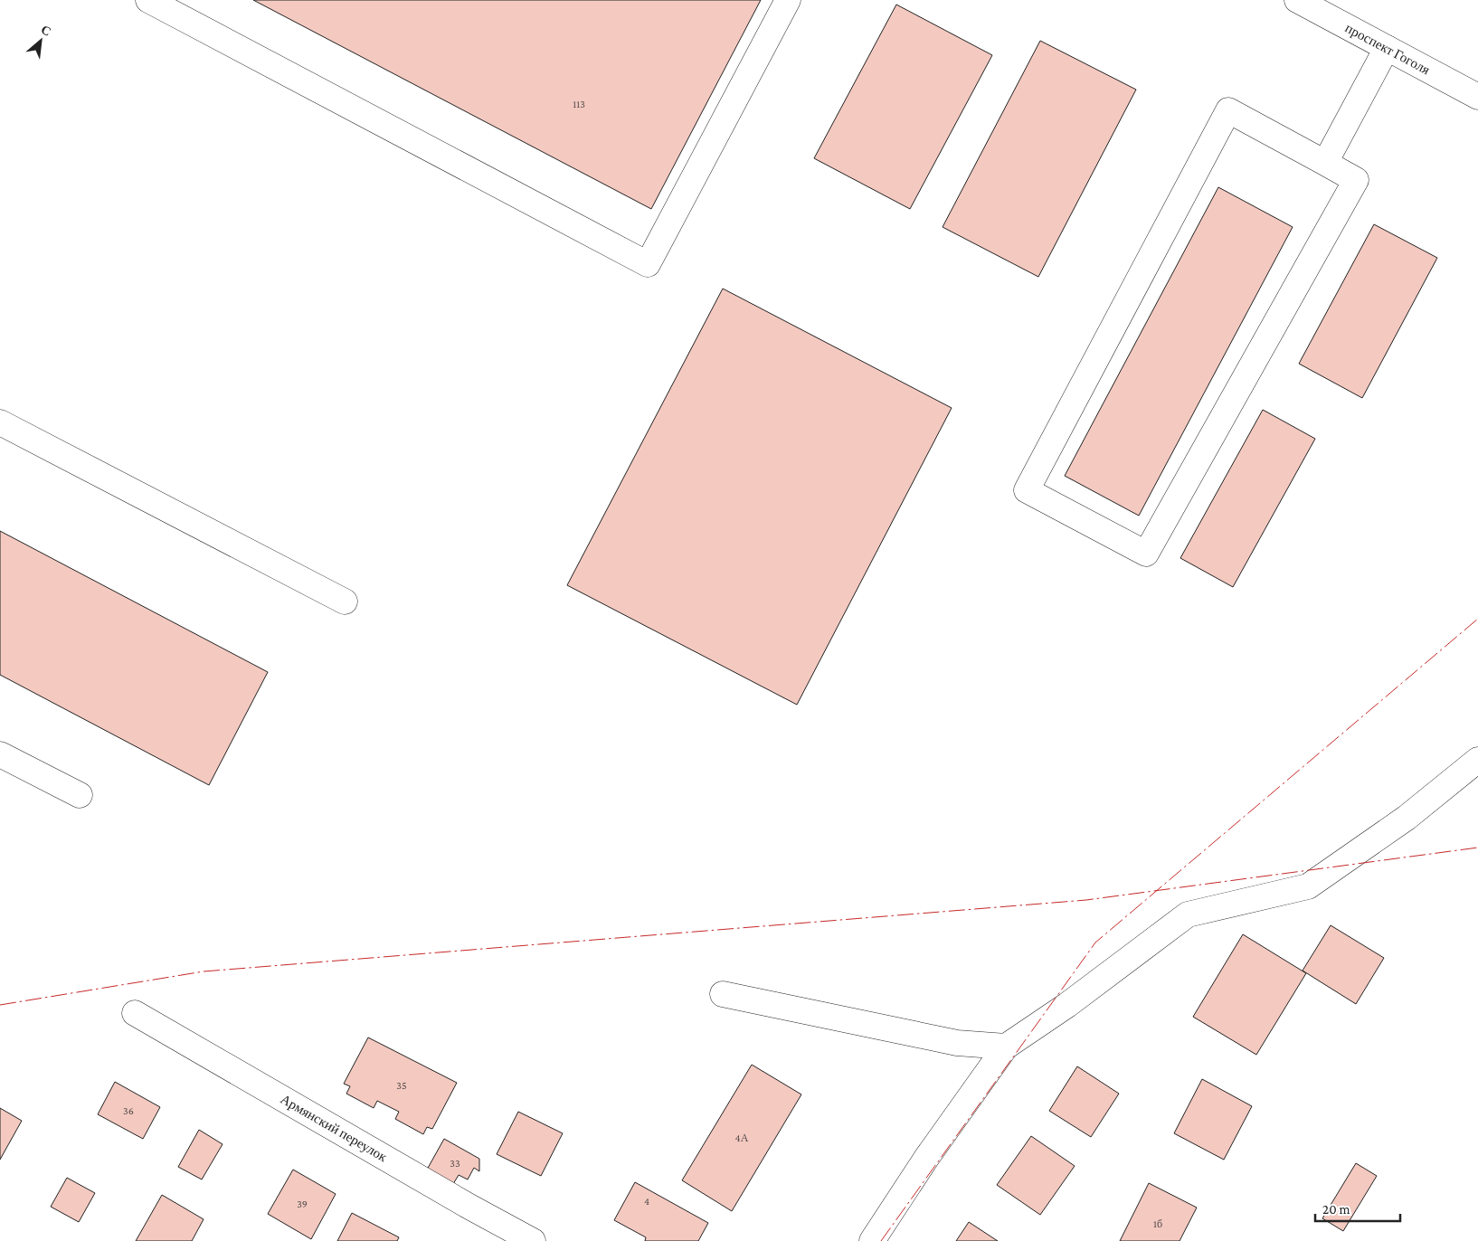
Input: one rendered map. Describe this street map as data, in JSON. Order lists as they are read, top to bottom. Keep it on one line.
{"streets":{"street":["проспект Гоголя","Армянский переулок"]},"house_numbers":["113","35","36","4А","33","4","39","1б"],"scale_bar":"20 m","north":"top right"}
